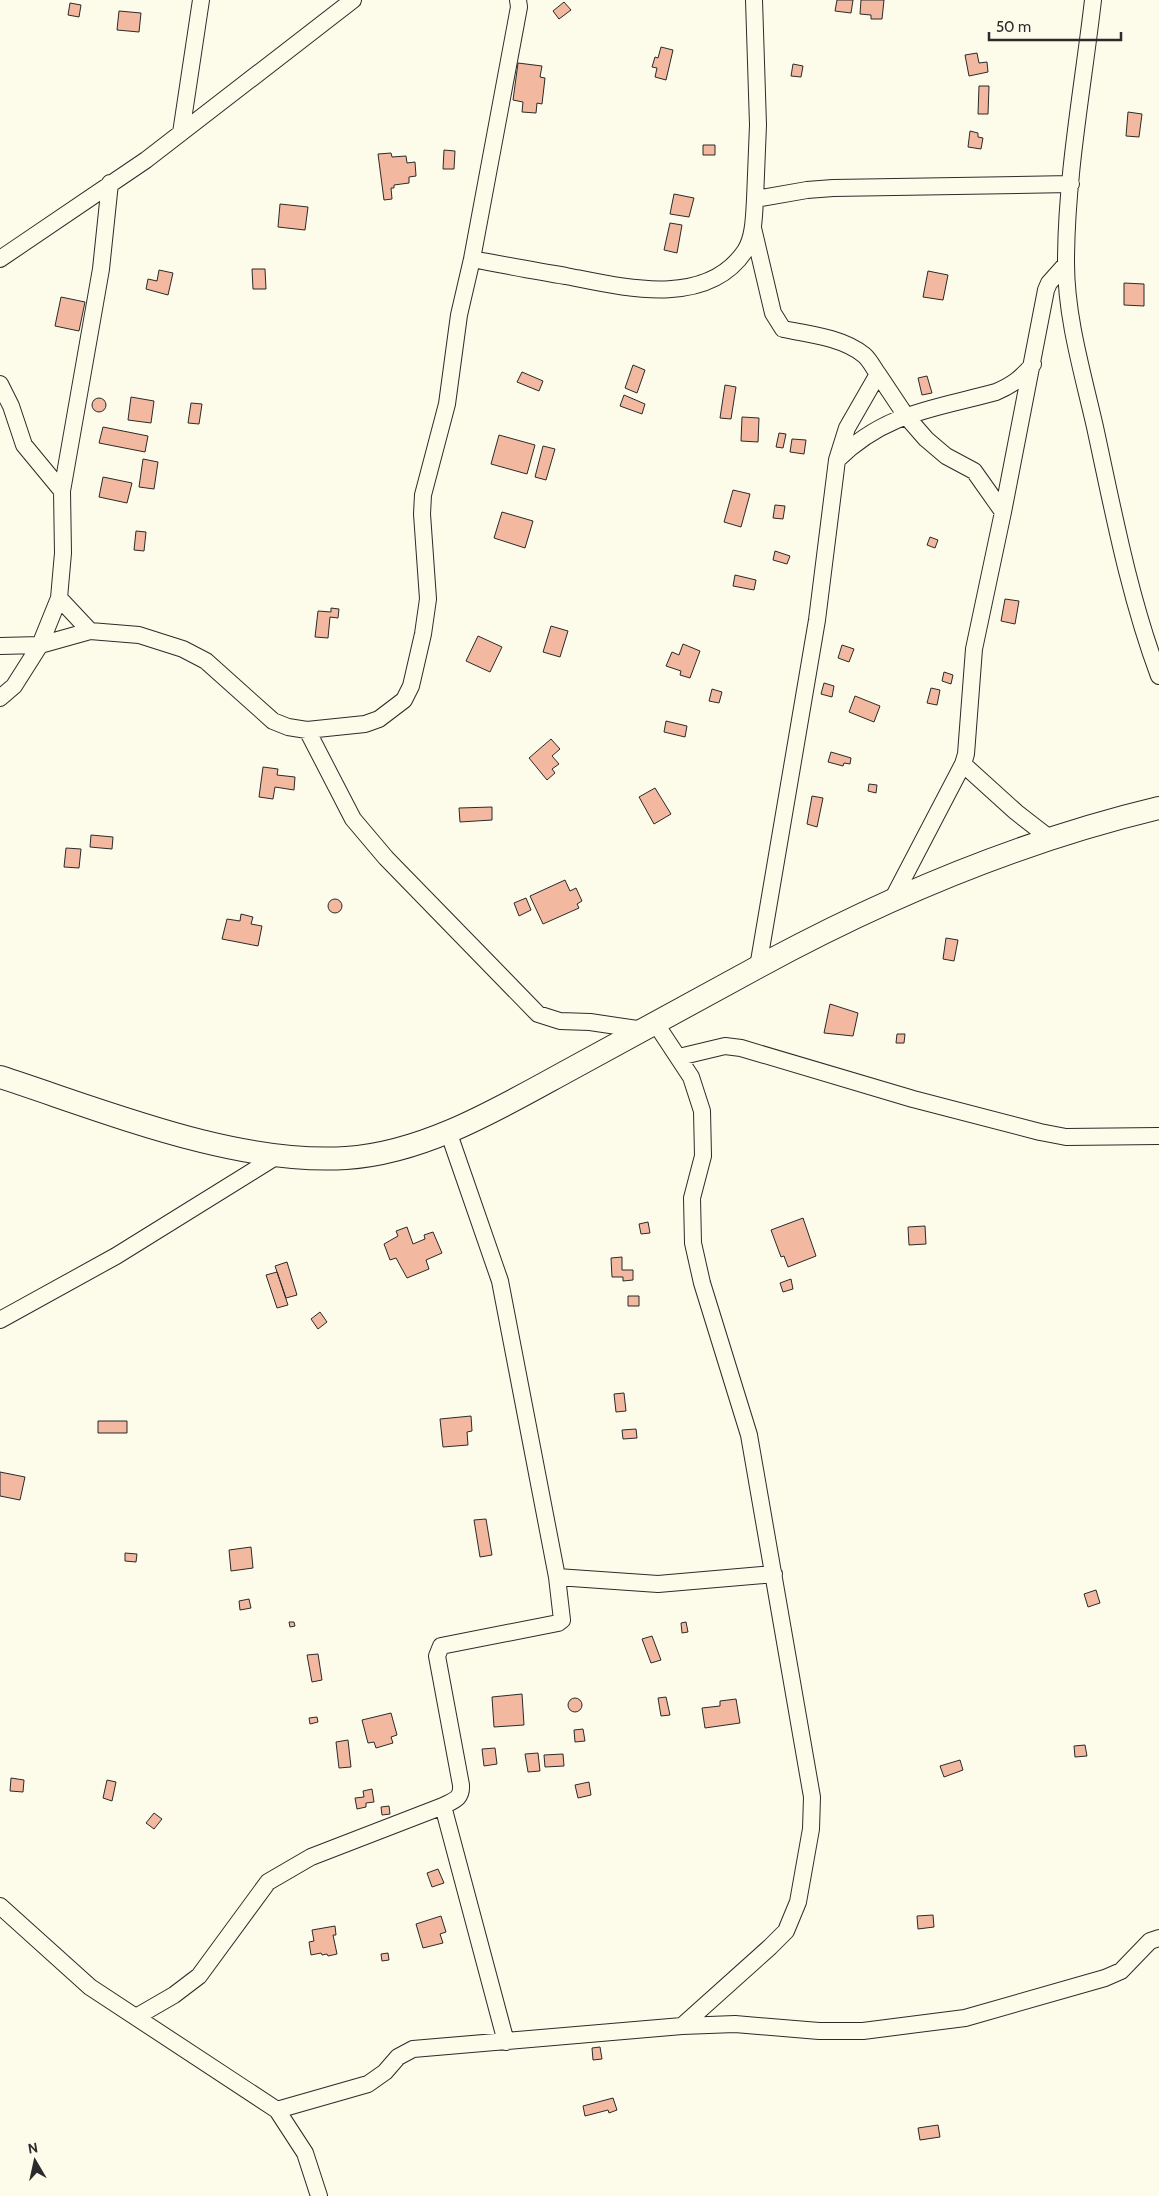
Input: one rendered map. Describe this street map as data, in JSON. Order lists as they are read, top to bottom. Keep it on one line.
{"scale_bar":"50 m","north":"top"}
